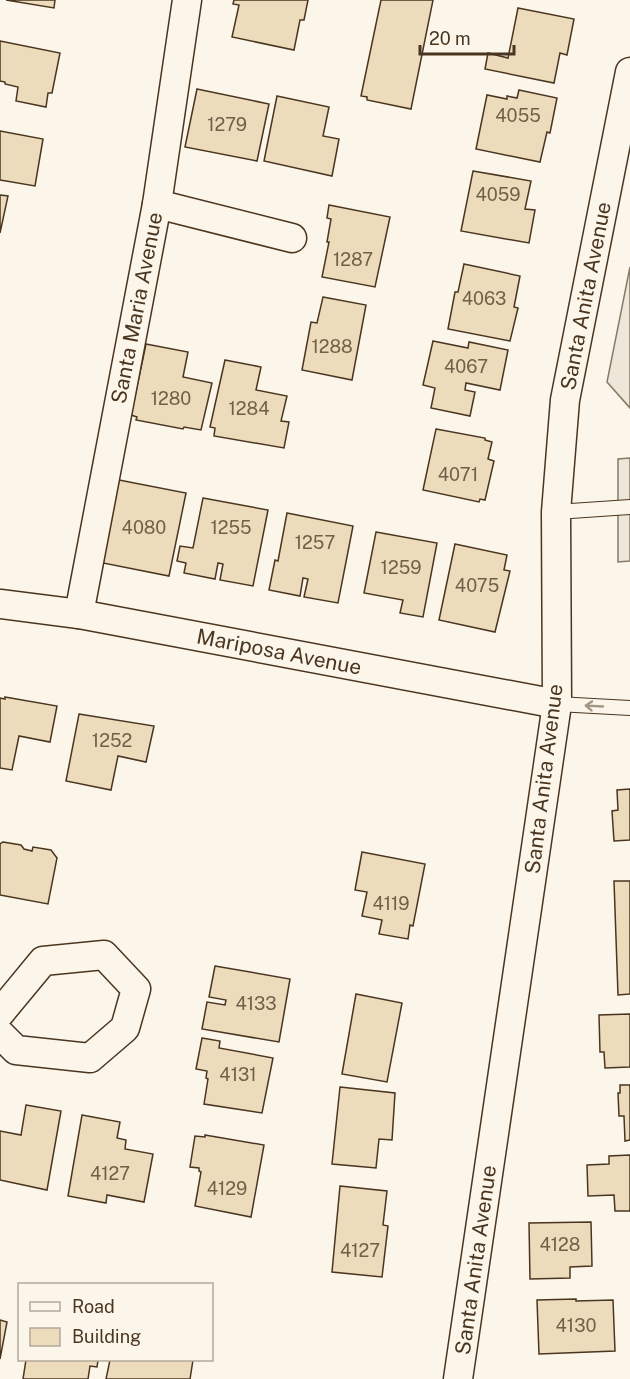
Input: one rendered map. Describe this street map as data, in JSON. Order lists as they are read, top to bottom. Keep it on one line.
{"streets":{"street":["Santa Anita Avenue","Santa Maria Avenue","Mariposa Avenue"]},"crossings":[["Santa Anita Avenue","Mariposa Avenue"],["Santa Maria Avenue","Mariposa Avenue"]],"house_numbers":["4055","1279","4059","1287","4063","1288","4067","1280","1284","4071","4080","1255","1257","1259","4075","1252","4119","4133","4131","4127","4129","4128","4127","4130"],"legend":["Road","Building"],"scale_bar":"20 m"}
